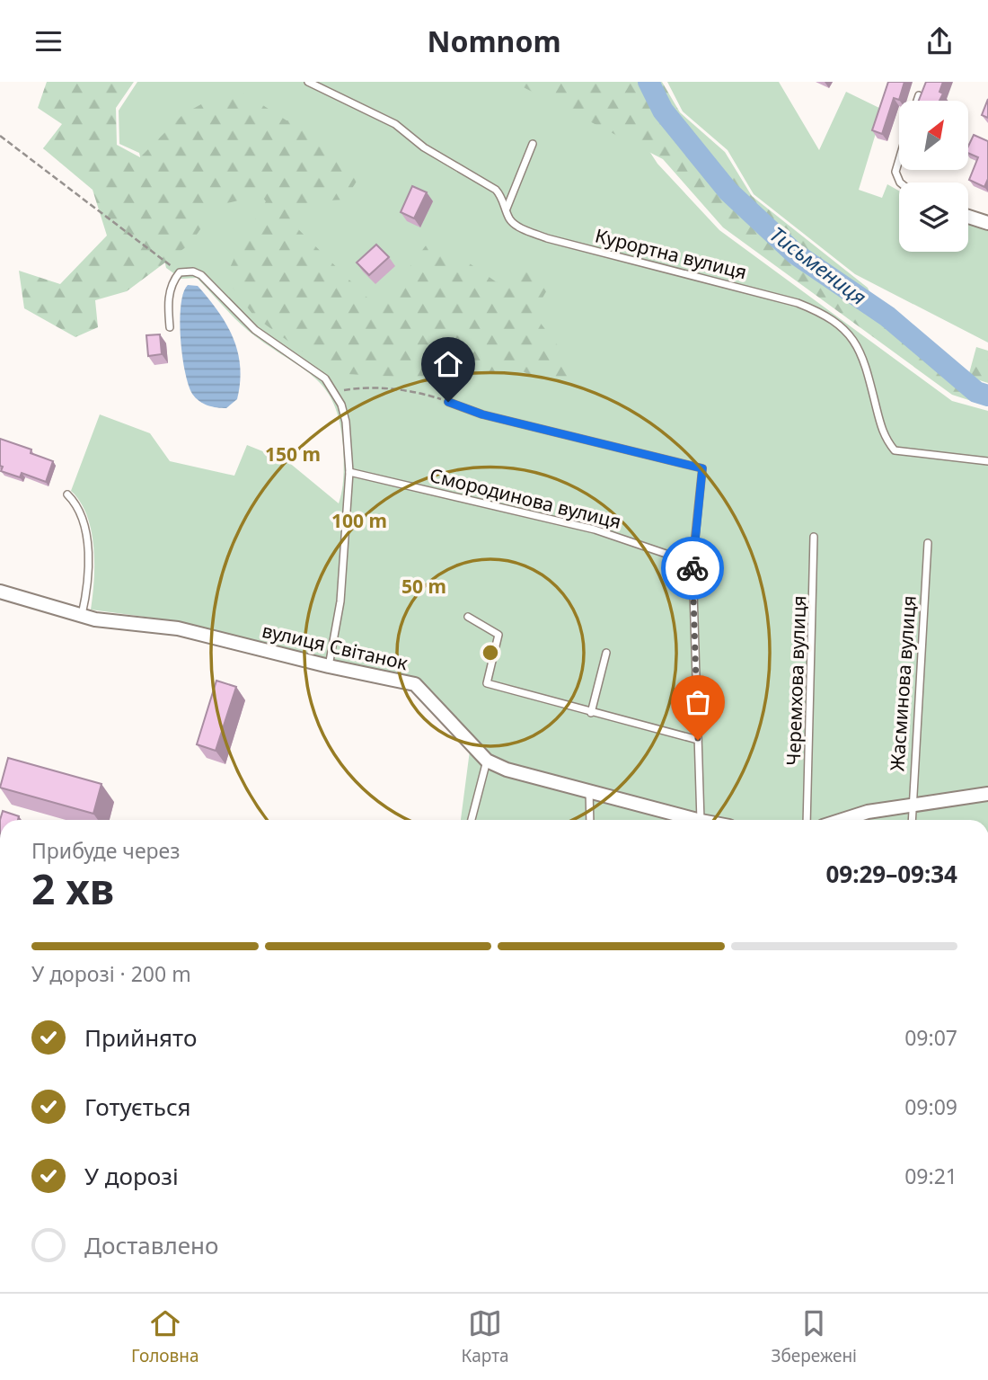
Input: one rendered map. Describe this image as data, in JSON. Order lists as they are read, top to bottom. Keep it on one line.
{"streets":{"street":["вулиця Світанок"],"lane":["Курортна вулиця","Смородинова вулиця","Черемхова вулиця","Жасминова вулиця"]},"water":["Тисьмениця"],"north":"top right","page":{"header":"Nomnom","heading":["2 хв","Прибуде через","09:29–09:34"],"bar":"У дорозі · 200 m","list":[["Прийнято","09:07"],["Готується","09:09"],["У дорозі","09:21"],"Доставлено"],"tabs":["Головна","Карта","Збережені"]},"rings":["150 m","100 m","50 m"]}
